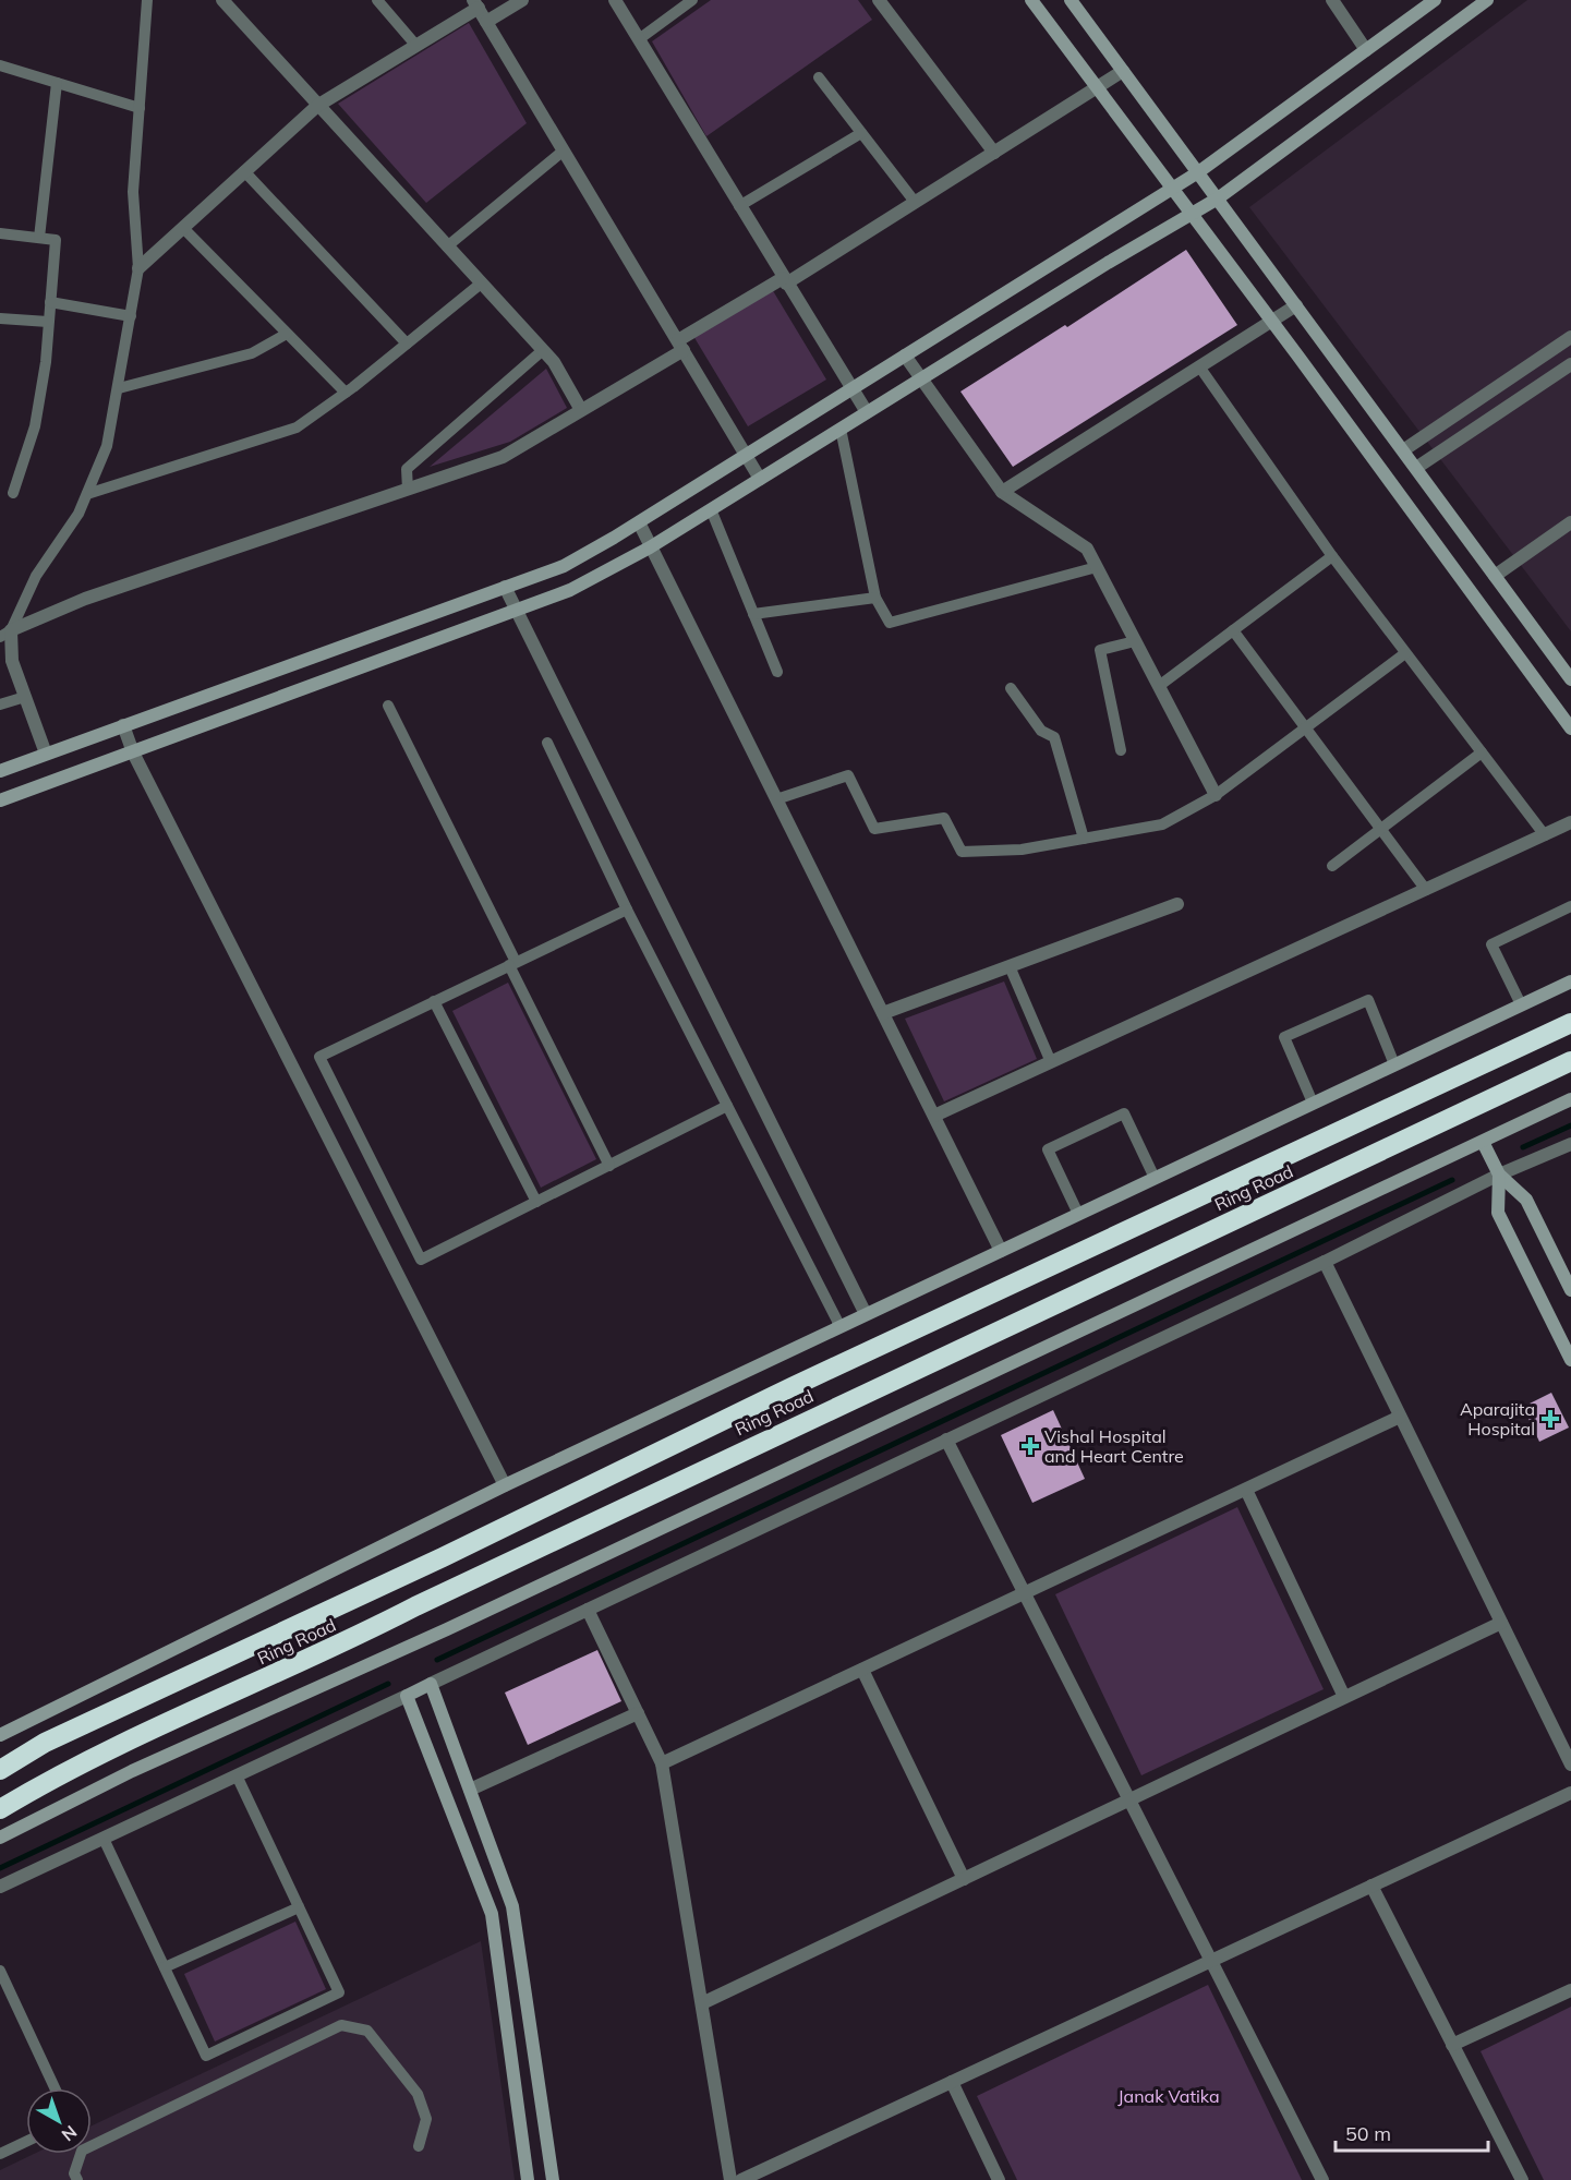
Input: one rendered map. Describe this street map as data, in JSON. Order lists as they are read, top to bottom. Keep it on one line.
{"streets":{"highway":["Ring Road"]},"parks":["Janak Vatika"],"places":{"health":["Aparajita Hospital","Vishal Hospital and Heart Centre"]},"scale_bar":"50 m","north":"bottom right"}
